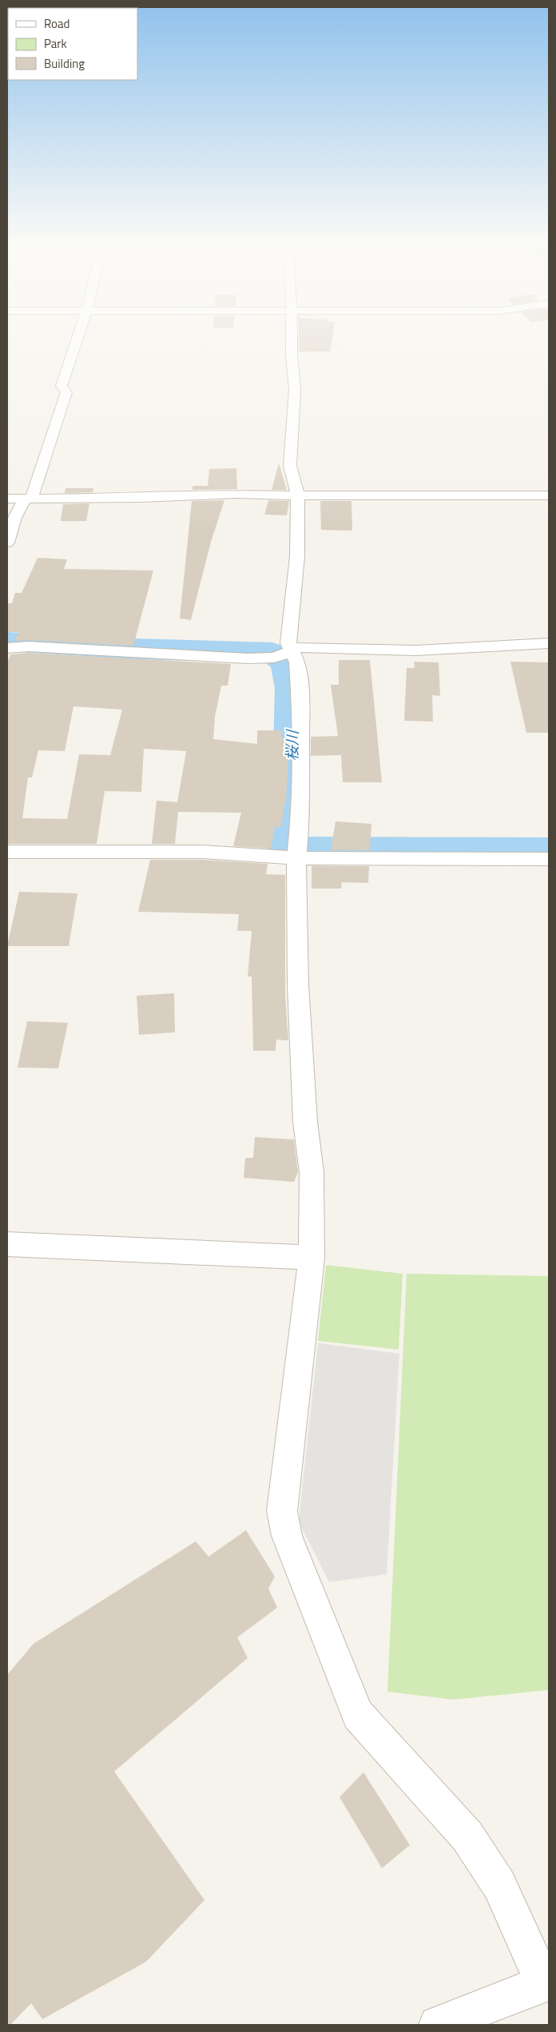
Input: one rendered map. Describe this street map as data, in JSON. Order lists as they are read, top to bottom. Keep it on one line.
{"water":["桜川"],"legend":["Road","Park","Building"]}
